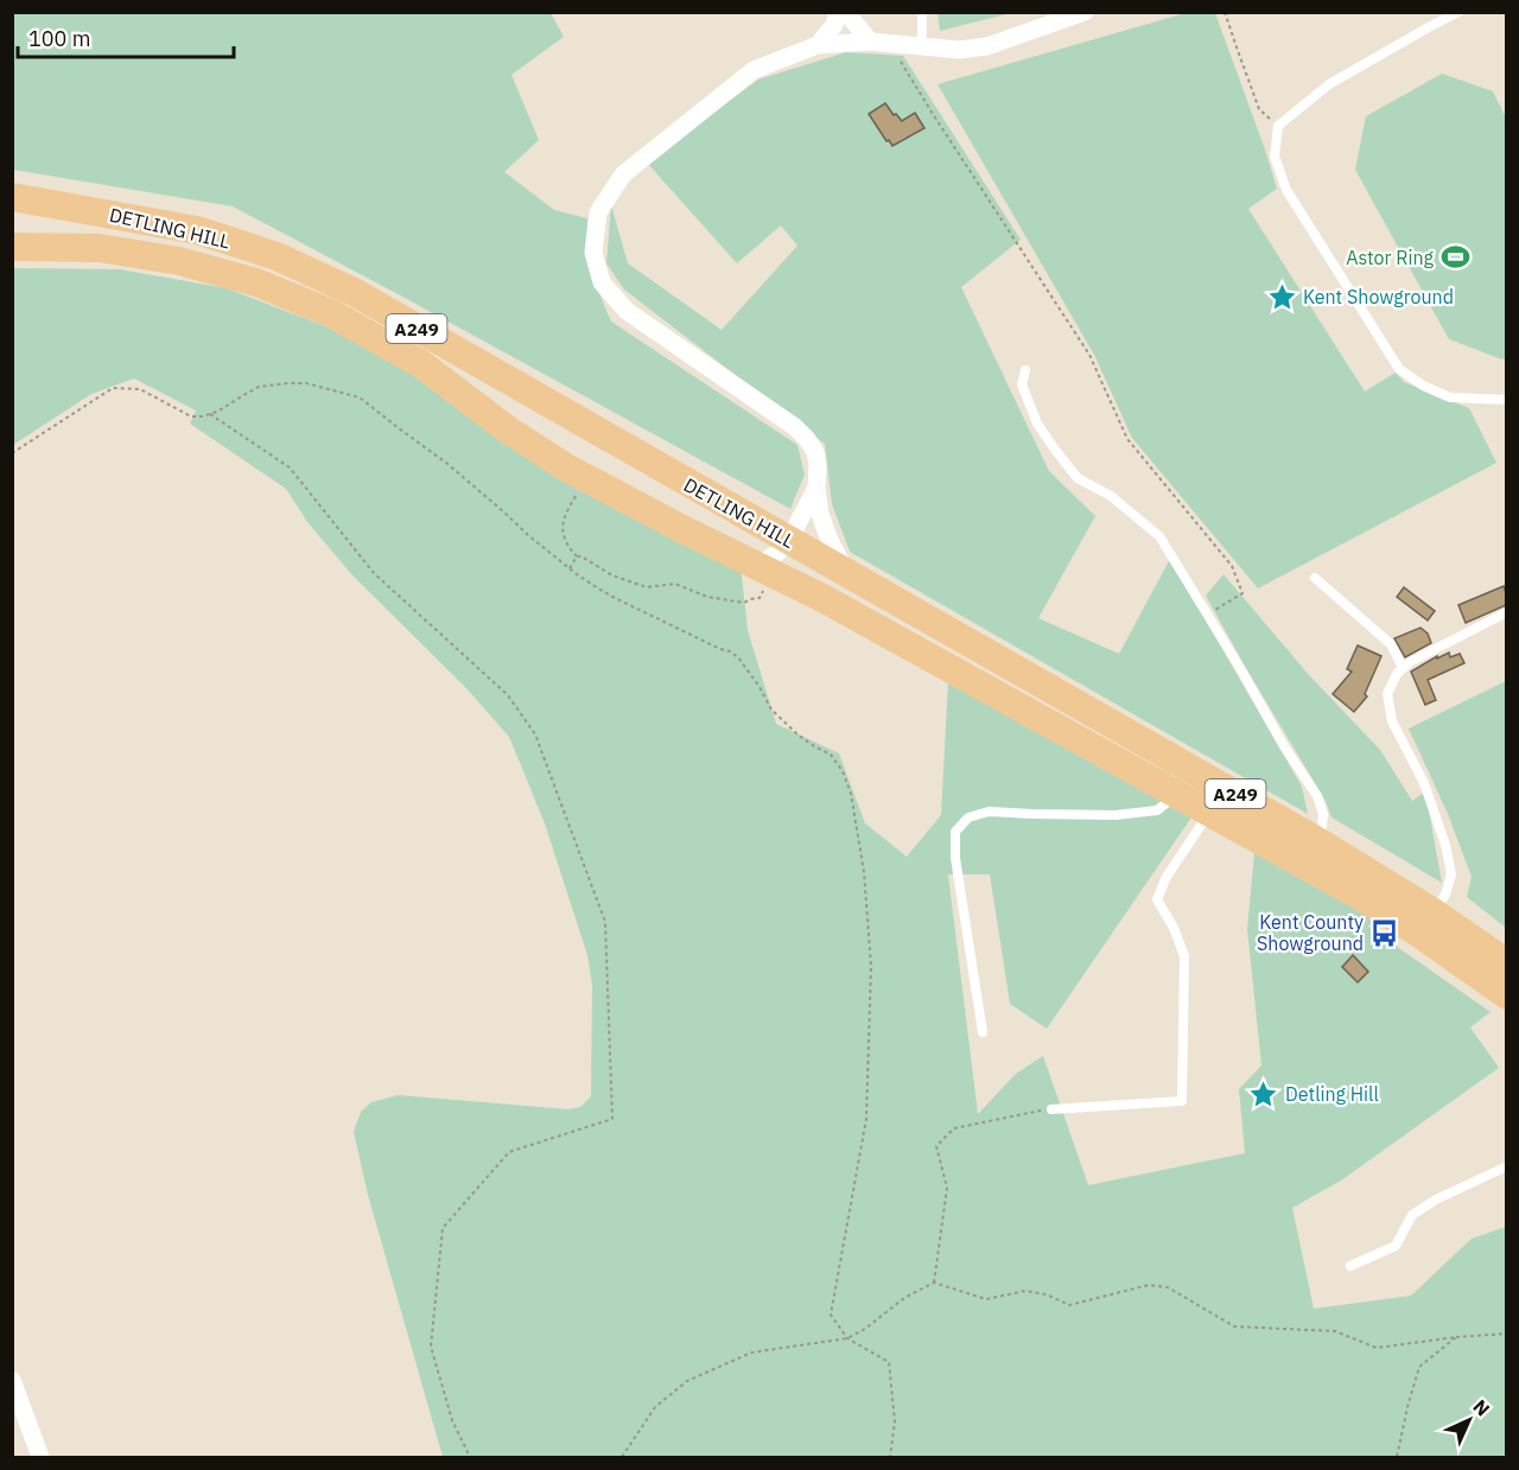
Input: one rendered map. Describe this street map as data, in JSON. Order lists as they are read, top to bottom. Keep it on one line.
{"streets":{"highway":["DETLING HILL","A249"]},"crossings":[["DETLING HILL","A249"]],"places":{"sports":["Astor Ring"],"place":["Kent Showground","Detling Hill"],"bus stop":["Kent County Showground"]},"scale_bar":"100 m","north":"top right"}
